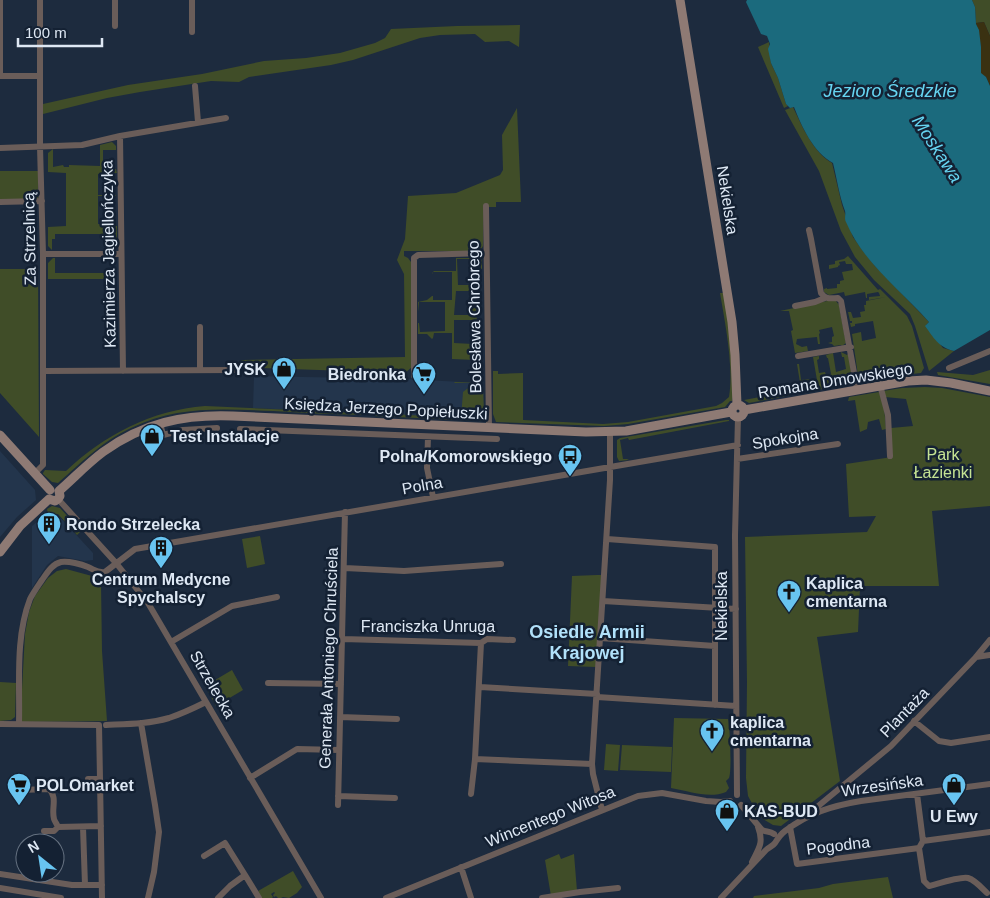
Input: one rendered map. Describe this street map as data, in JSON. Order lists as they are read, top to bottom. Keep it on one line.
{"streets":{"street":["Nekielska","Za Strzelnicą","Kazimierza Jagiellończyka","Bolesława Chrobrego","Romana Dmowskiego","Księdza Jerzego Popiełuszki","Spokojna","Polna","Franciszka Unruga","Generała Antoniego Chruściela","Strzelecka","Plantaża","Wrzesińska","Wincentego Witosa","Pogodna"]},"crossings":[["Nekielska","Romana Dmowskiego"],["Nekielska","Księdza Jerzego Popiełuszki"],["Nekielska","Spokojna"],["Nekielska","Polna"],["Nekielska","Wincentego Witosa"],["Za Strzelnicą","Strzelecka"],["Bolesława Chrobrego","Księdza Jerzego Popiełuszki"],["Romana Dmowskiego","Księdza Jerzego Popiełuszki"],["Księdza Jerzego Popiełuszki","Strzelecka"],["Polna","Generała Antoniego Chruściela"],["Polna","Strzelecka"],["Franciszka Unruga","Generała Antoniego Chruściela"],["Plantaża","Wrzesińska"],["Wrzesińska","Pogodna"]],"districts":["Osiedle Armii Krajowej"],"water":["Jezioro Średzkie","Moskawa"],"parks":["Park Łazienki"],"places":{"shop":["JYSK","Test Instalacje","U Ewy","KAS-BUD"],"supermarket":["Biedronka","POLOmarket"],"bus stop":["Polna/Komorowskiego"],"building":["Rondo Strzelecka","Centrum Medycne Spychalscy"],"church":["Kaplica cmentarna","kaplica cmentarna"]},"scale_bar":"100 m","north":"top left"}
